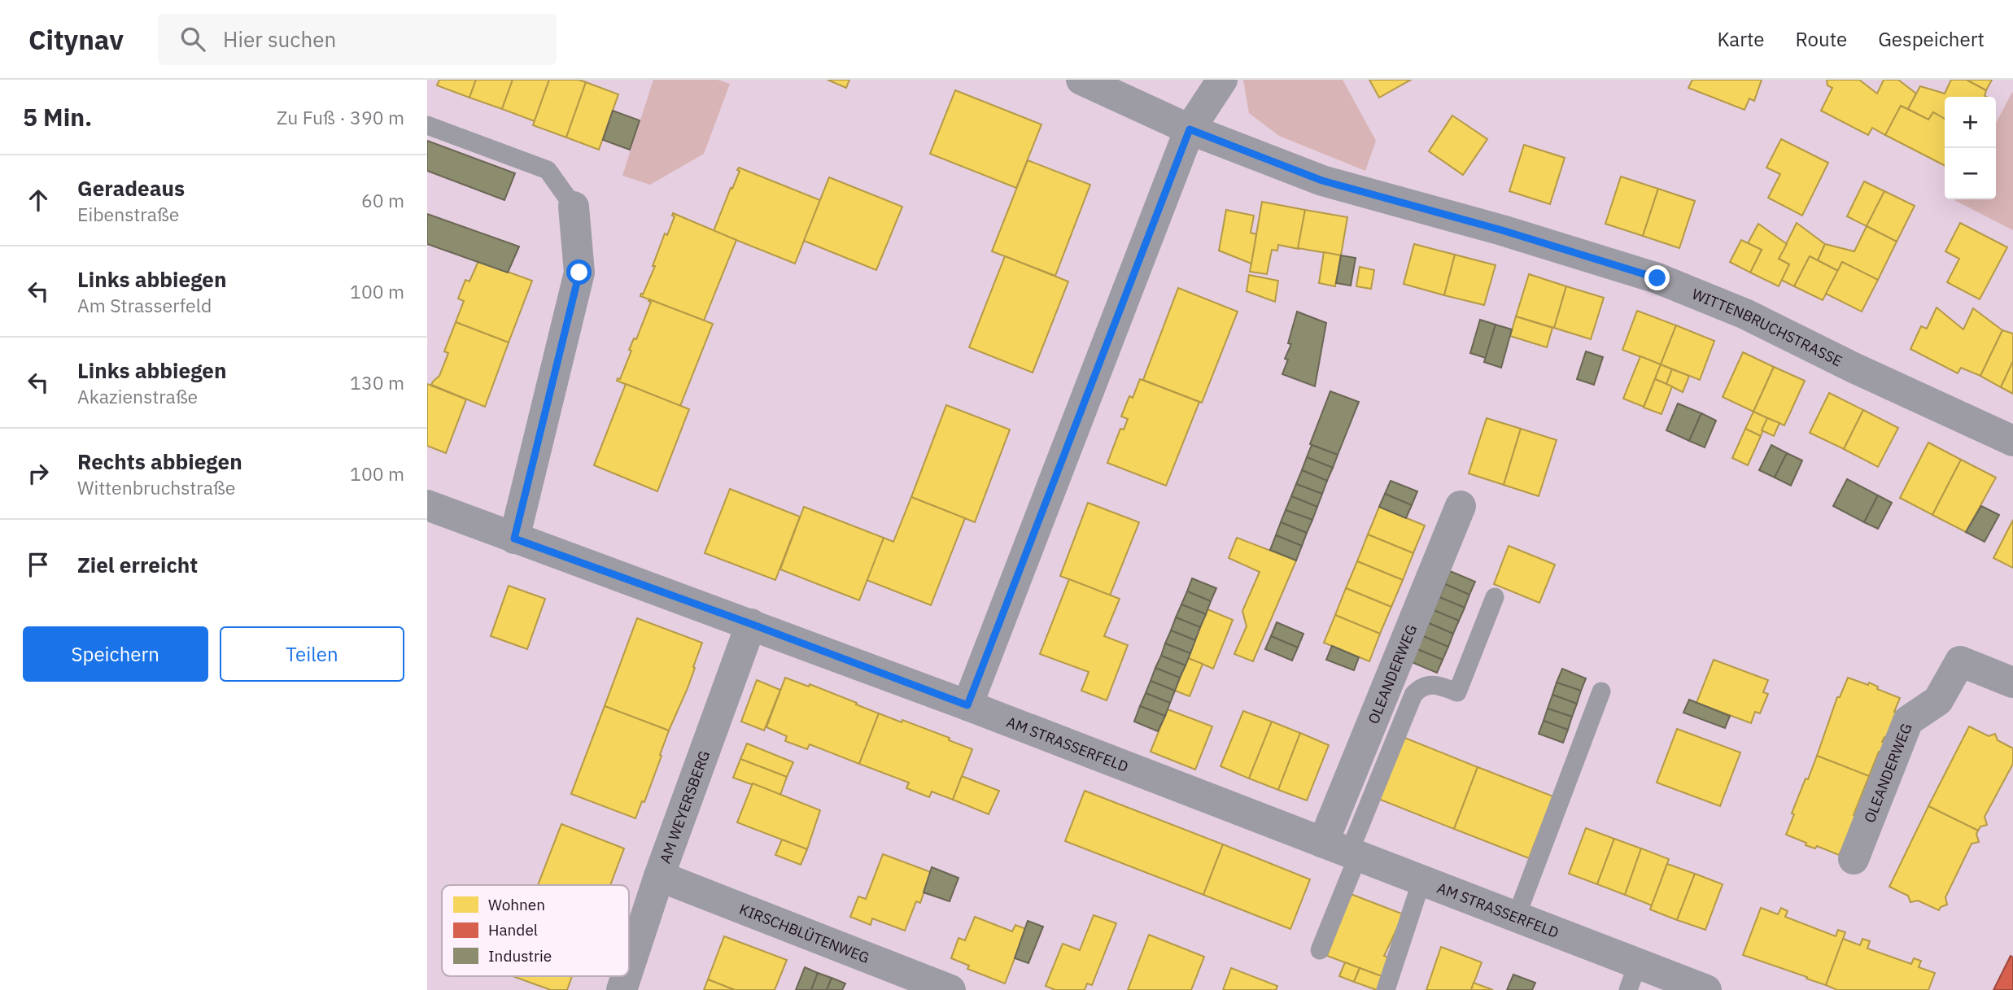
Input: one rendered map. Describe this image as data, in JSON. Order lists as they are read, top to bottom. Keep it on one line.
{"streets":{"street":["WITTENBRUCHSTRASSE","OLEANDERWEG","AM STRASSERFELD","AM WEYERSBERG","KIRSCHBLÜTENWEG"]},"crossings":[["OLEANDERWEG","AM STRASSERFELD"],["AM STRASSERFELD","AM WEYERSBERG"],["AM WEYERSBERG","KIRSCHBLÜTENWEG"]],"legend":["Wohnen","Handel","Industrie"],"page":{"header":"Citynav","search":"Hier suchen","nav":["Karte","Route","Gespeichert"],"heading":["5 Min.","Zu Fuß · 390 m"],"map_buttons":["+","−"],"list":[["Geradeaus","Eibenstraße","60 m"],["Links abbiegen","Am Strasserfeld","100 m"],["Links abbiegen","Akazienstraße","130 m"],["Rechts abbiegen","Wittenbruchstraße","100 m"],"Ziel erreicht"],"buttons":["Speichern","Teilen"]}}
